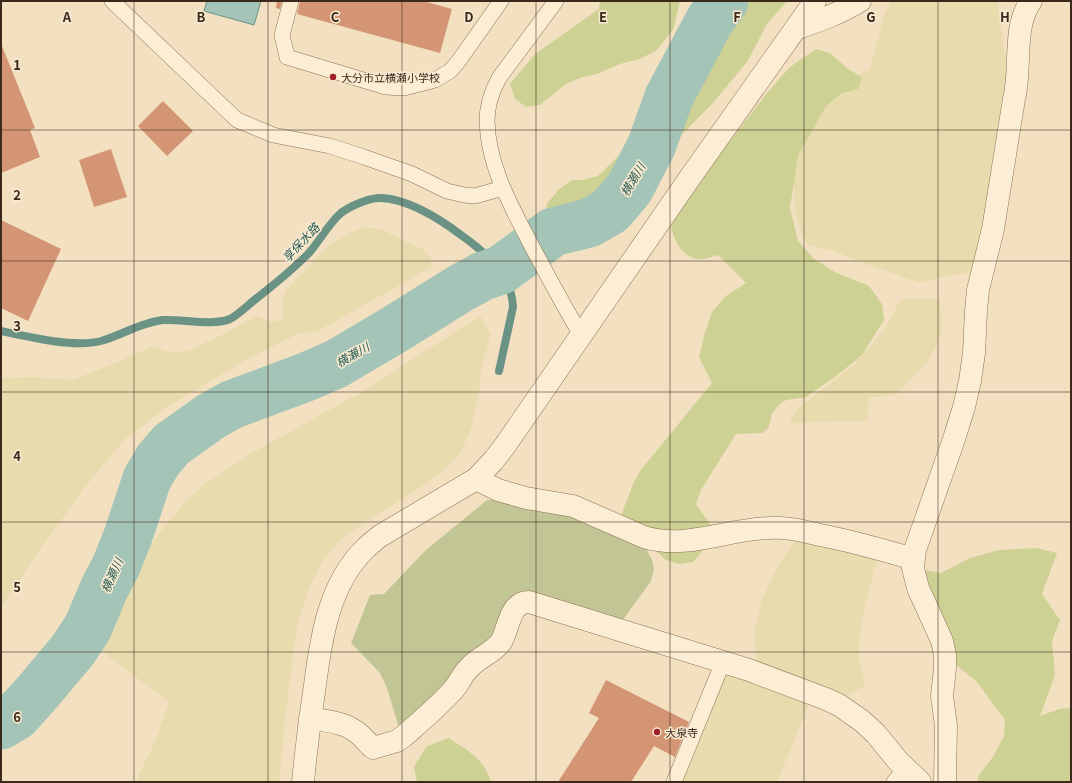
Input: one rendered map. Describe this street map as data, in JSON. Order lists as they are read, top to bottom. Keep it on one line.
{"water":["横瀬川","享保水路"],"places":["大分市立横瀬小学校","大泉寺"],"grid":{"columns":["A","B","C","D","E","F","G","H"],"rows":["1","2","3","4","5","6"]}}
